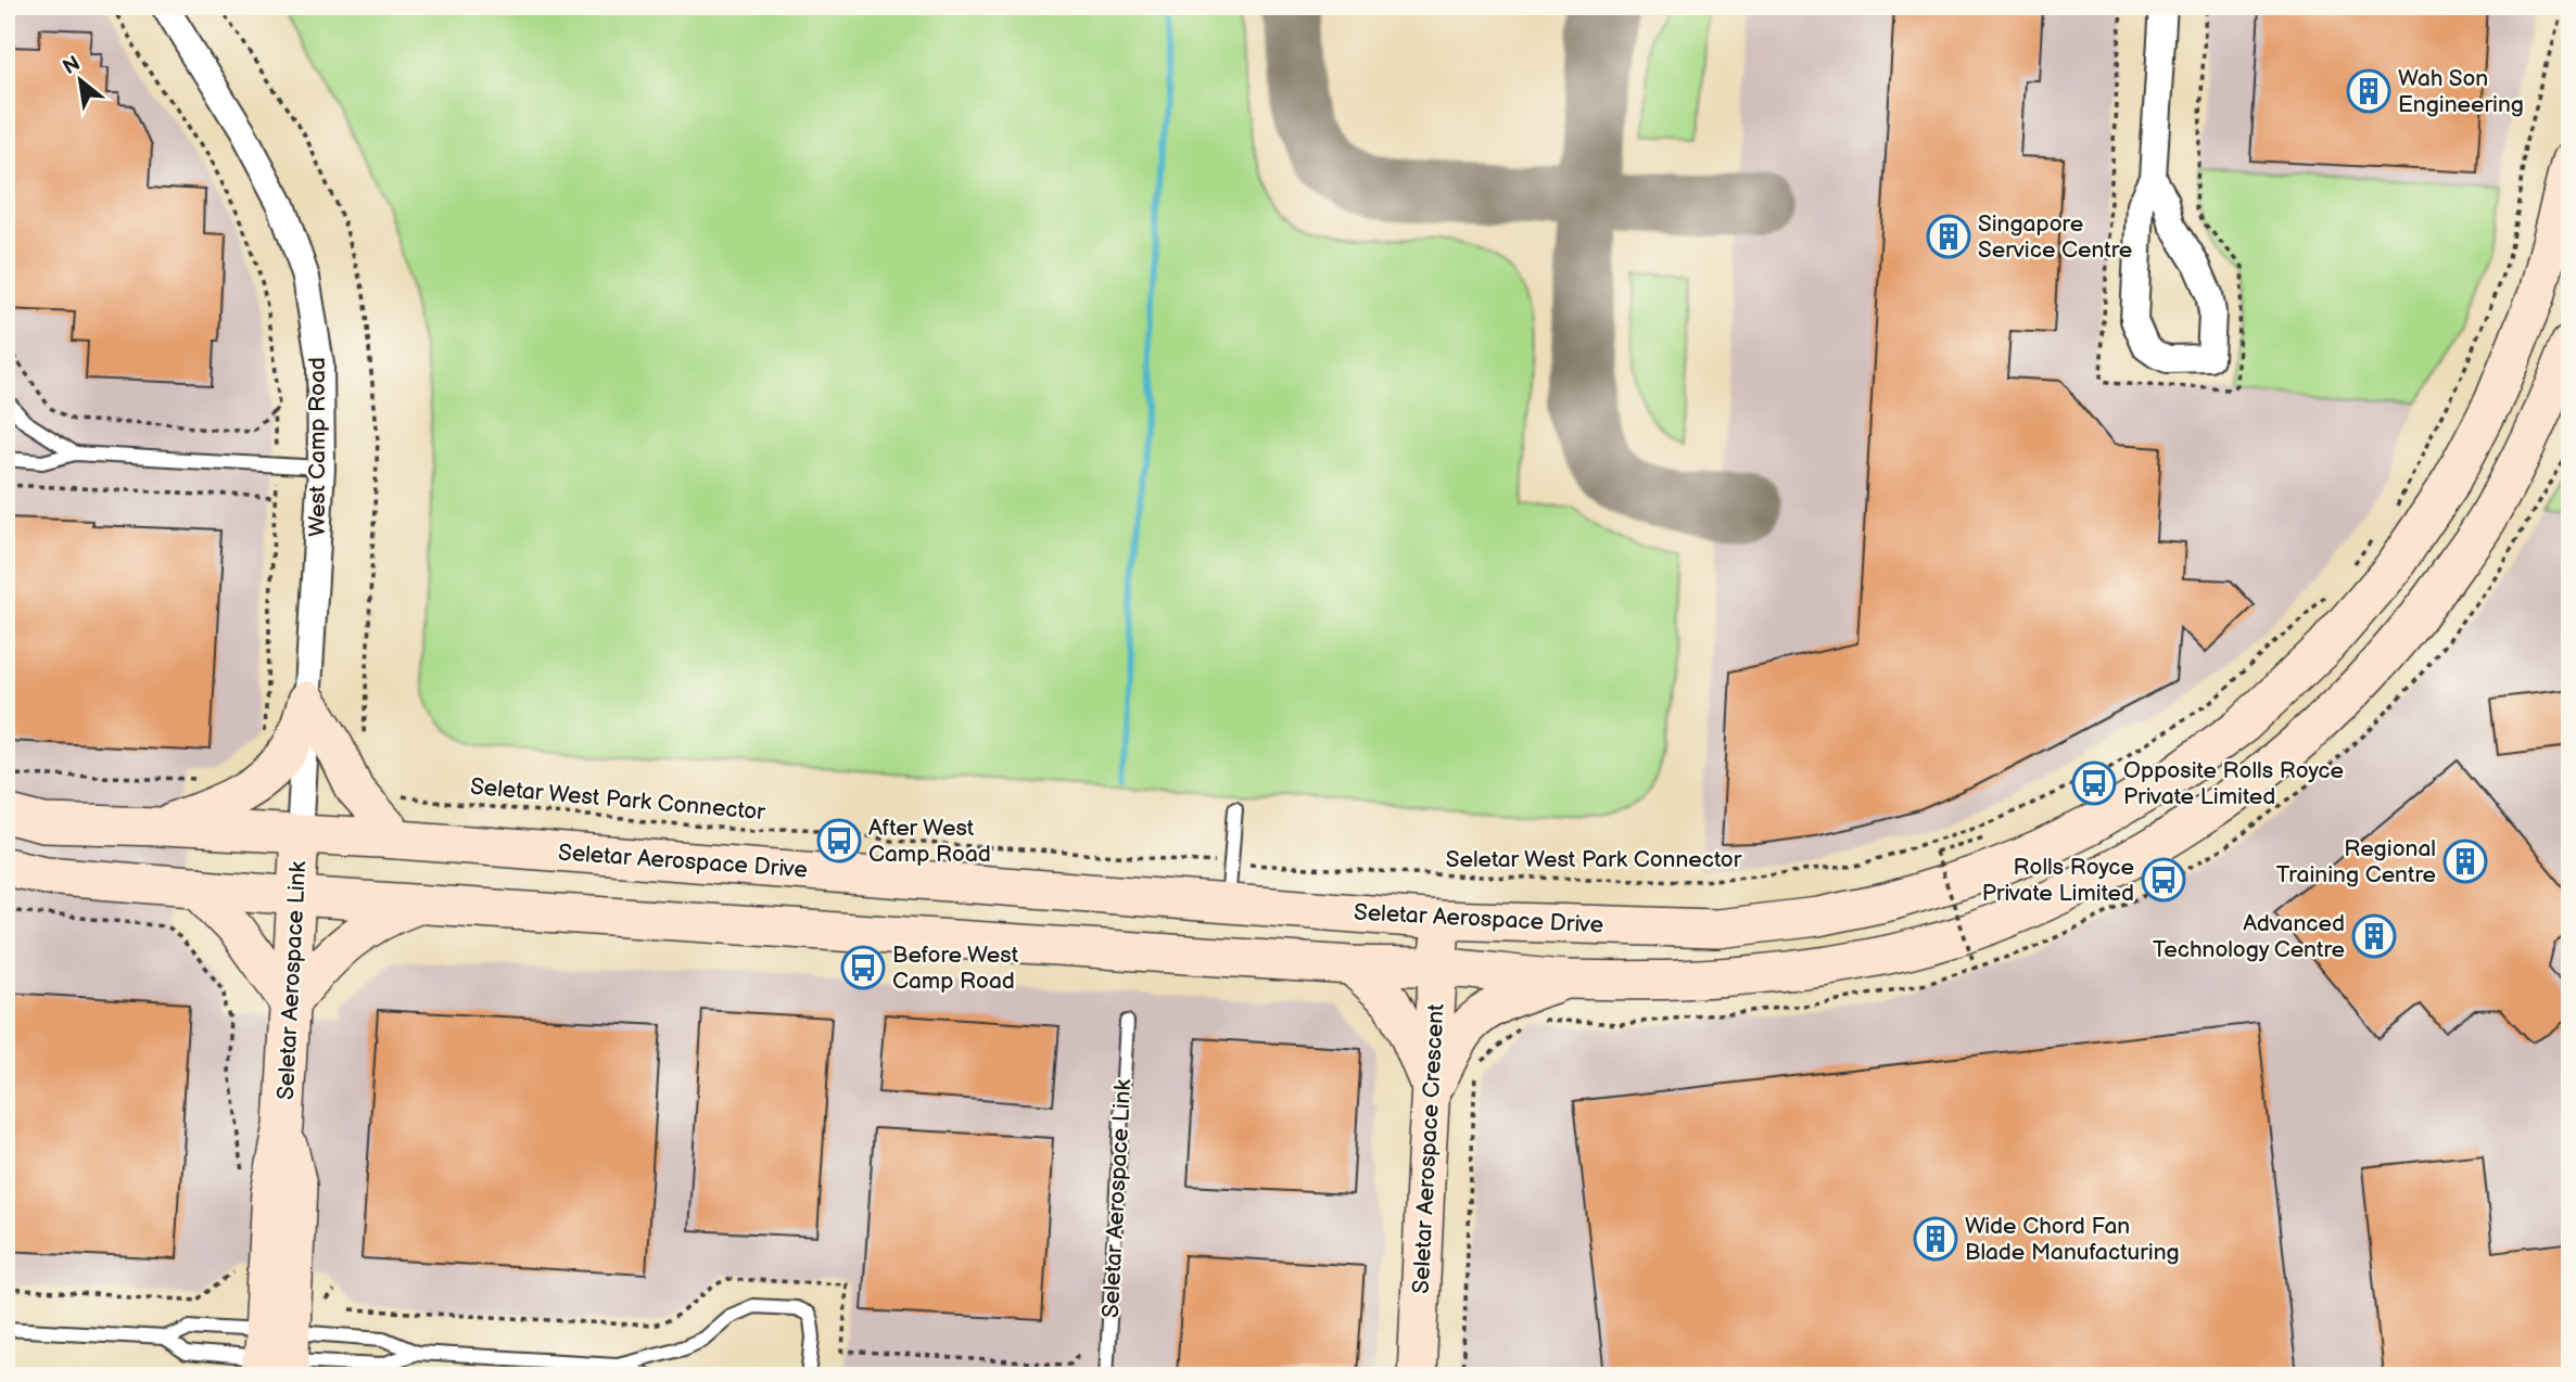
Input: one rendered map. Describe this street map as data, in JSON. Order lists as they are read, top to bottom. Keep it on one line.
{"streets":{"street":["West Camp Road","Seletar Aerospace Drive","Seletar Aerospace Link","Seletar Aerospace Crescent"],"path":["Seletar West Park Connector"]},"crossings":[["West Camp Road","Seletar Aerospace Drive"],["West Camp Road","Seletar Aerospace Link"],["Seletar Aerospace Drive","Seletar Aerospace Link"],["Seletar Aerospace Drive","Seletar Aerospace Crescent"]],"places":{"building":["Wah Son Engineering","Singapore Service Centre","Regional Training Centre","Advanced Technology Centre","Wide Chord Fan Blade Manufacturing"],"bus stop":["Opposite Rolls Royce Private Limited","After West Camp Road","Rolls Royce Private Limited","Before West Camp Road"]},"north":"top left"}
